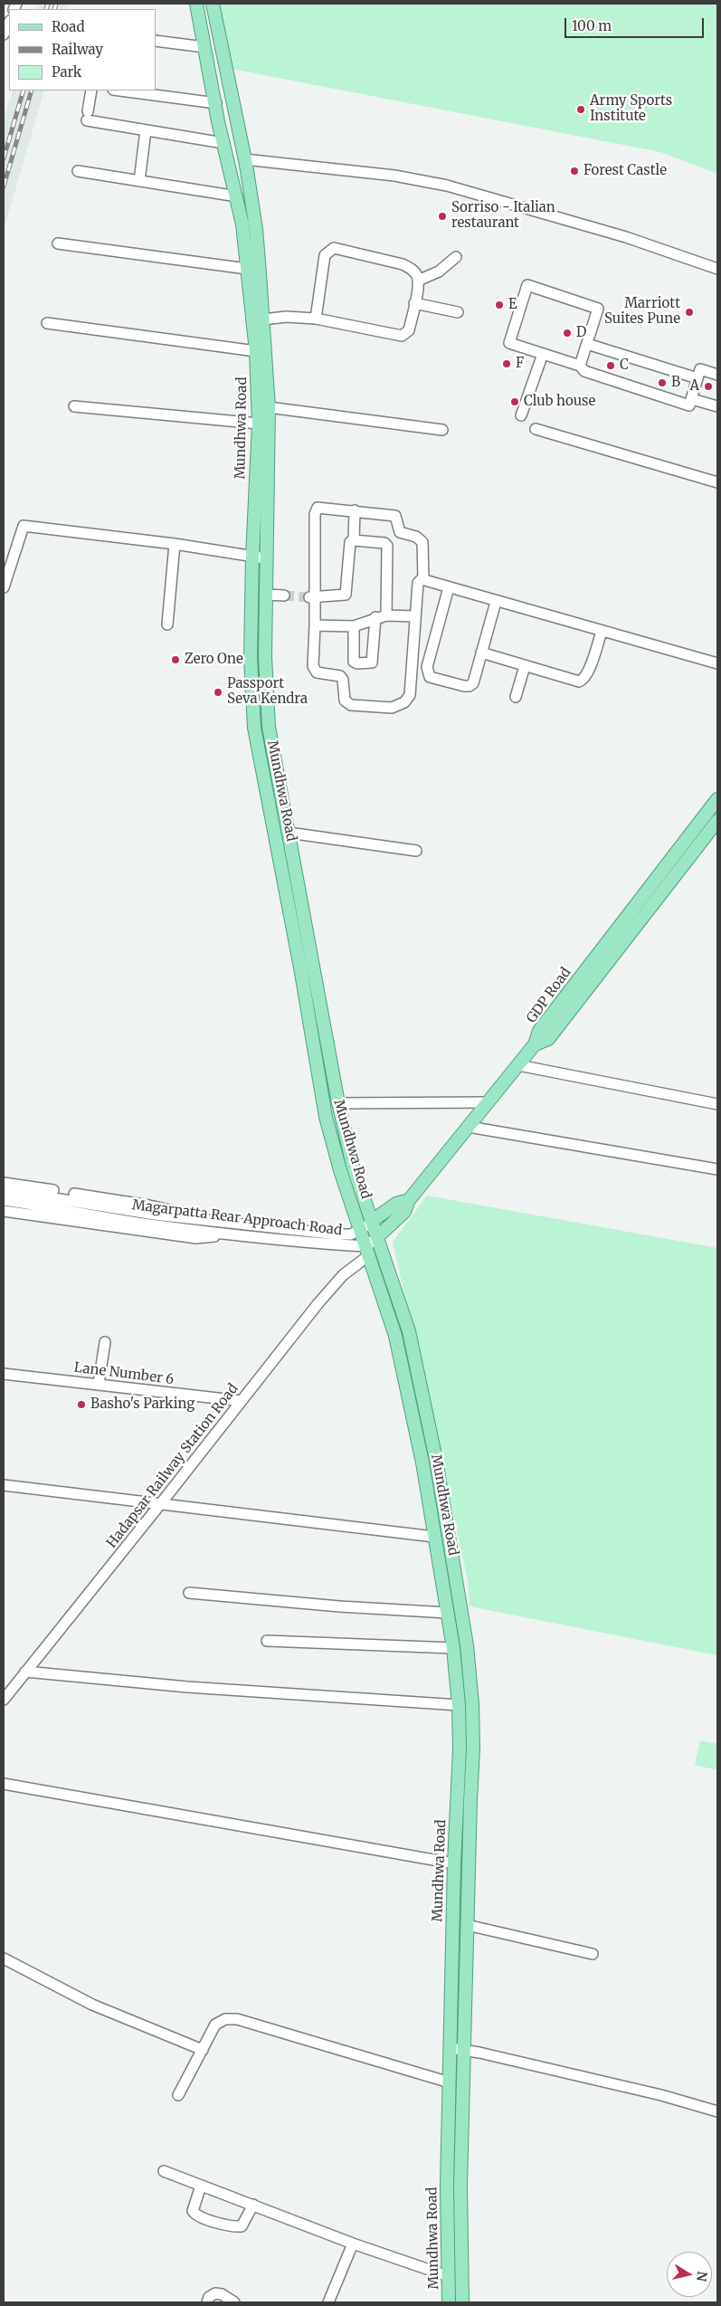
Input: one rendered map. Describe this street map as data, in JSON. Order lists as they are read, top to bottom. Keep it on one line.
{"streets":{"main road":["Mundhwa Road","GDP Road","Magarpatta Rear Approach Road"],"street":["Lane Number 6","Hadapsar Railway Station Road"]},"crossings":[["Mundhwa Road","Magarpatta Rear Approach Road"],["Mundhwa Road","Hadapsar Railway Station Road"],["Magarpatta Rear Approach Road","Hadapsar Railway Station Road"],["Lane Number 6","Hadapsar Railway Station Road"]],"places":["Army Sports Institute","Forest Castle","Sorriso - Italian restaurant","E","Marriott Suites Pune","D","F","C","B","A","Club house","Zero One","Passport Seva Kendra","Basho's Parking"],"legend":["Road","Railway","Park"],"scale_bar":"100 m","north":"right"}
